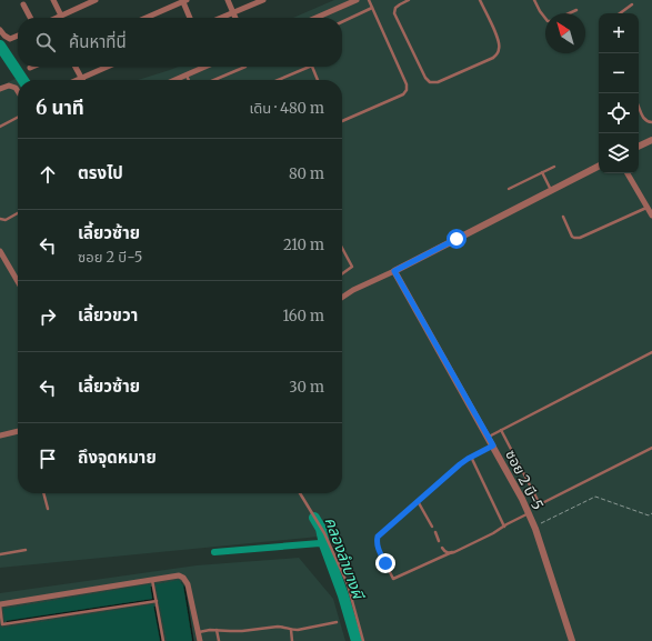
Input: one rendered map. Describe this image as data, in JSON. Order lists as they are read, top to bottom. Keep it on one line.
{"streets":{"street":["ซอย 2 บี-5"]},"water":["คลองลำบางผี"],"north":"top left","page":{"map_buttons":["+","−"],"search":"ค้นหาที่นี่","heading":["6 นาที","เดิน · 480 m"],"list":[["ตรงไป","80 m"],["เลี้ยวซ้าย","ซอย 2 บี-5","210 m"],["เลี้ยวขวา","160 m"],["เลี้ยวซ้าย","30 m"],"ถึงจุดหมาย"]}}
